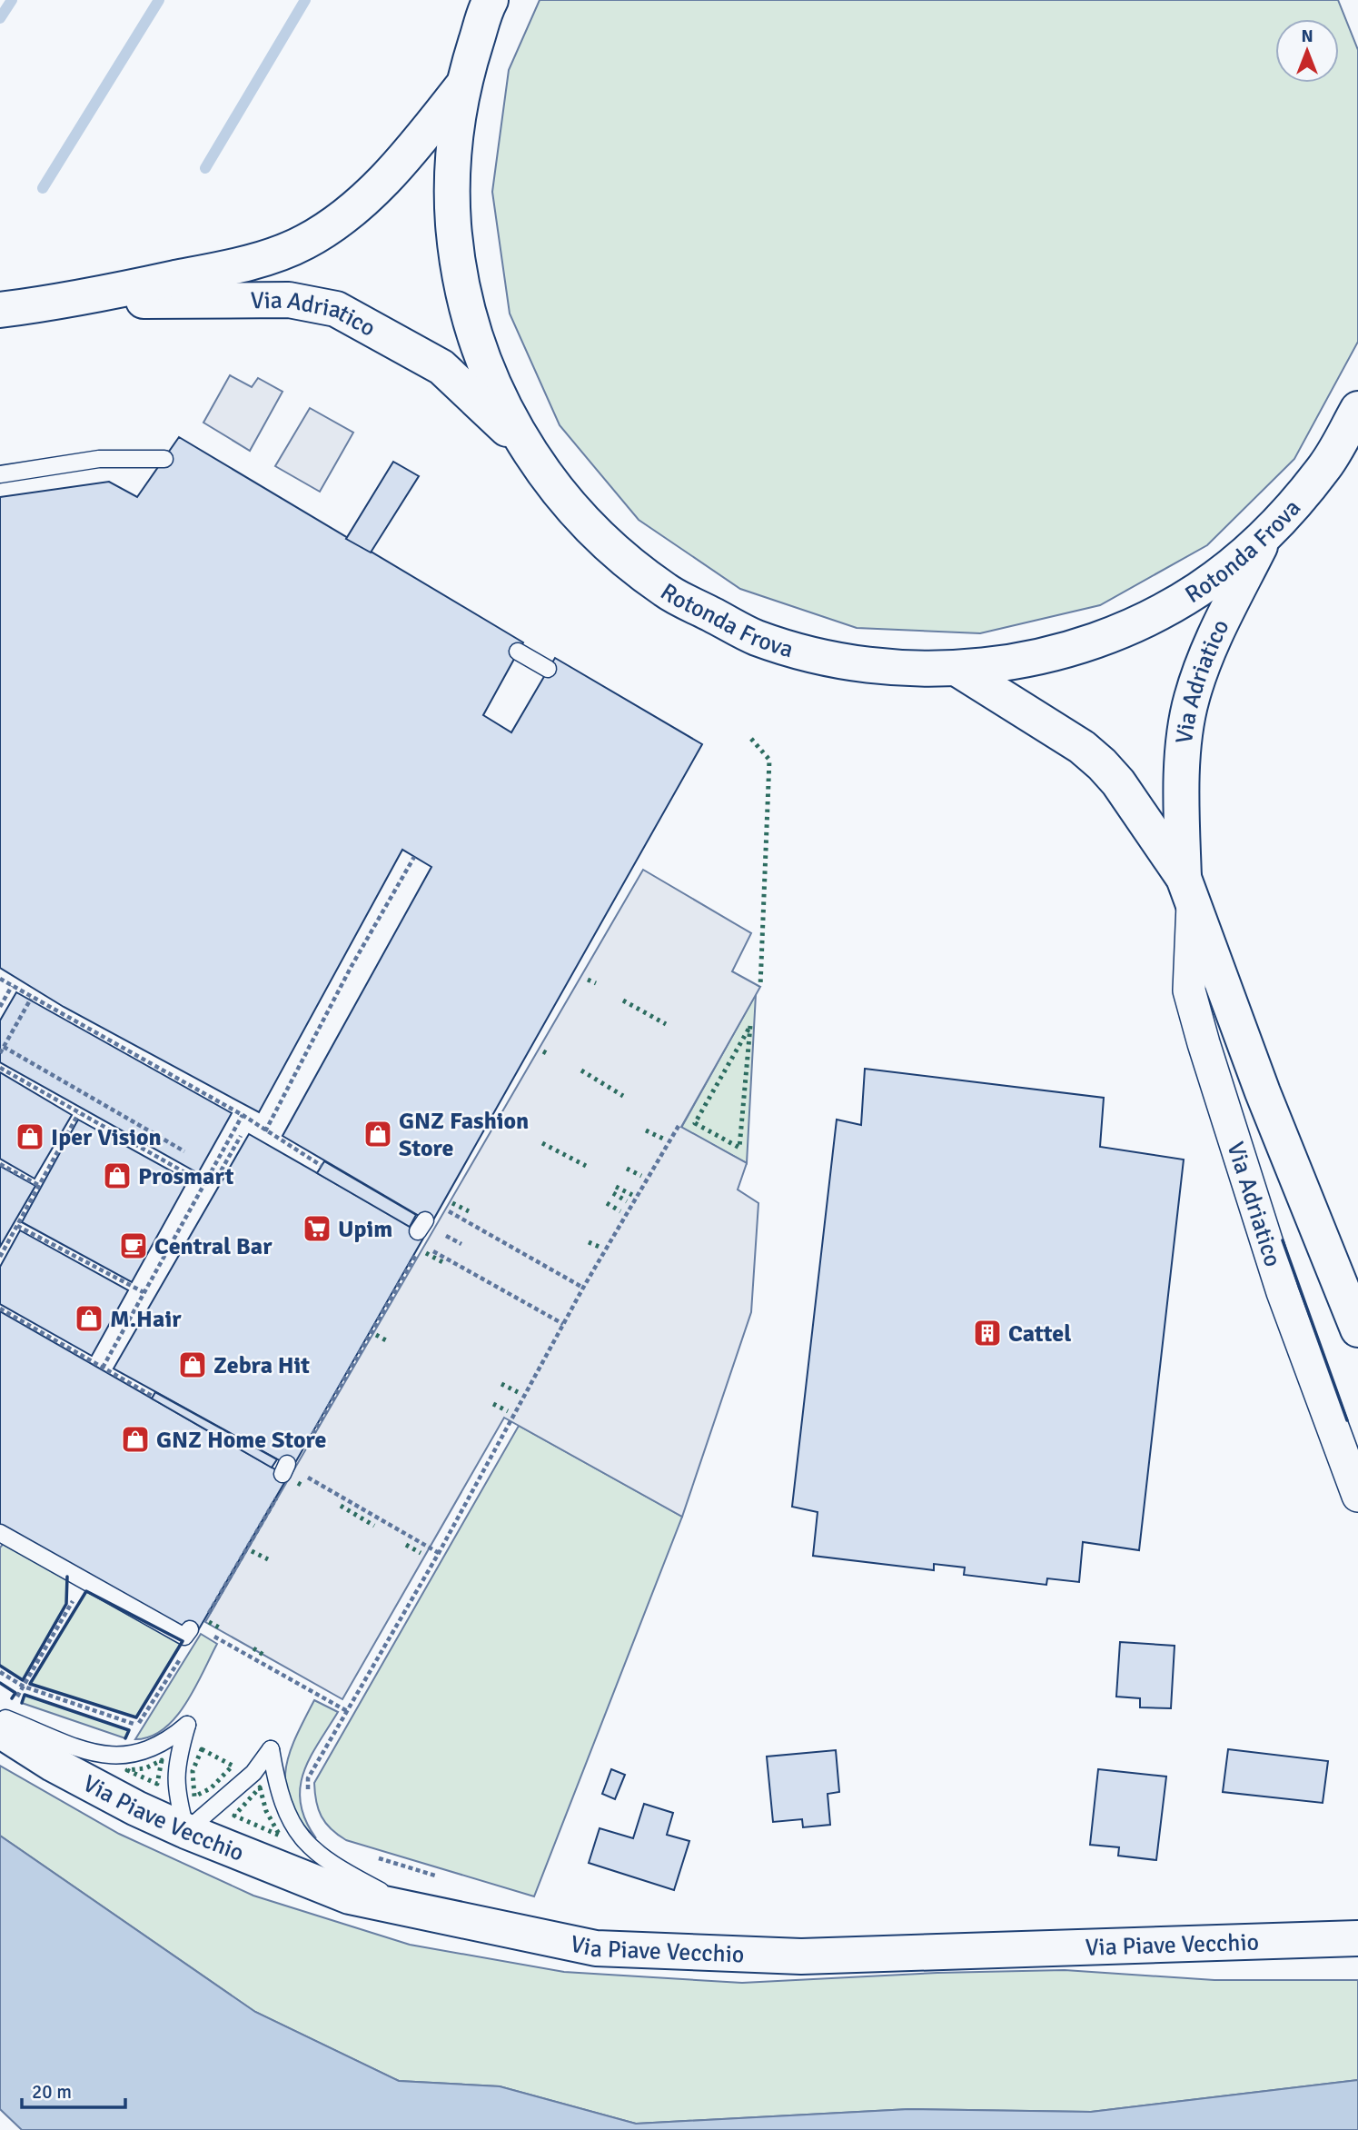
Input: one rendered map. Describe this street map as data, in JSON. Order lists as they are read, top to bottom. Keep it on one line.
{"streets":{"main road":["Via Adriatico","Rotonda Frova","Via Piave Vecchio"]},"crossings":[["Via Adriatico","Rotonda Frova"]],"places":{"shop":["GNZ Fashion Store","Iper Vision","Prosmart","M.Hair","Zebra Hit","GNZ Home Store"],"supermarket":["Upim"],"cafe":["Central Bar"],"building":["Cattel"]},"scale_bar":"20 m","north":"top"}
